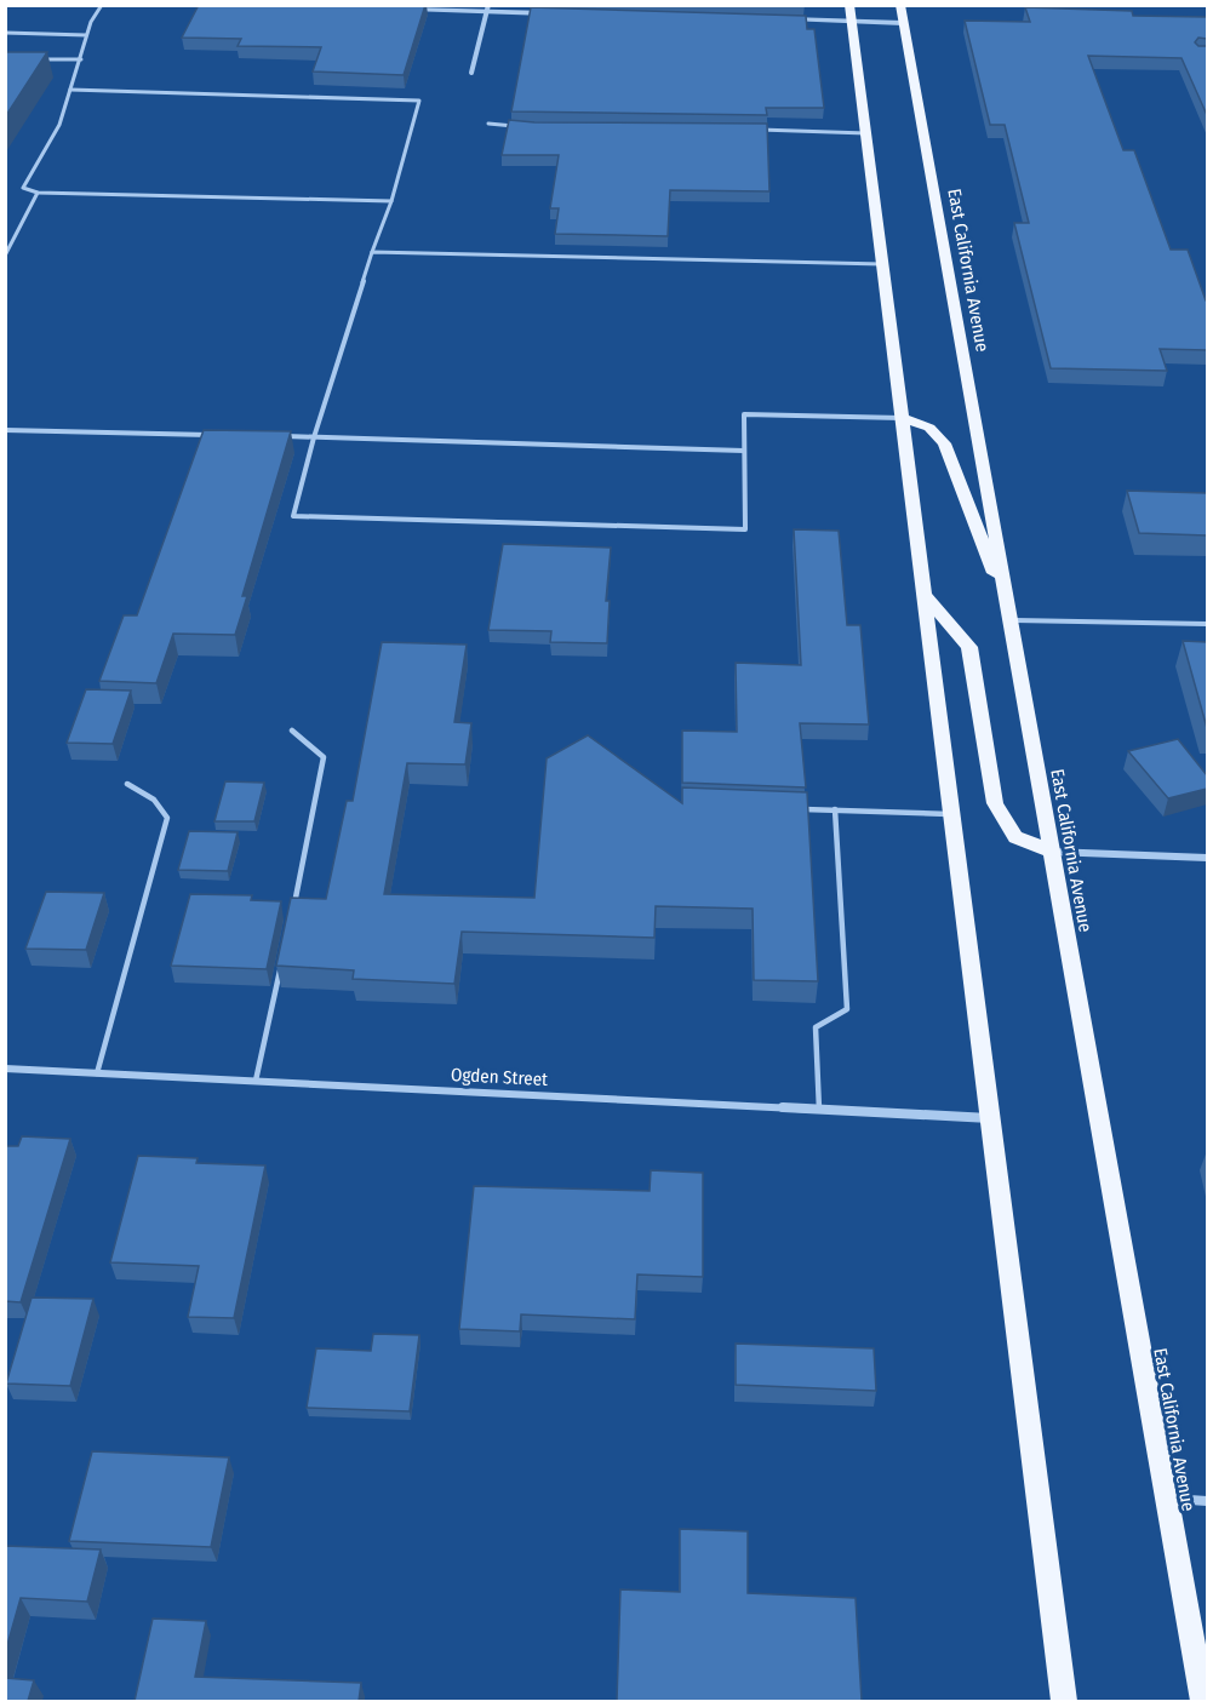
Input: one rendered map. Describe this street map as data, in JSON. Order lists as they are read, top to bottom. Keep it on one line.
{"streets":{"main road":["East California Avenue"],"street":["Ogden Street"]}}
